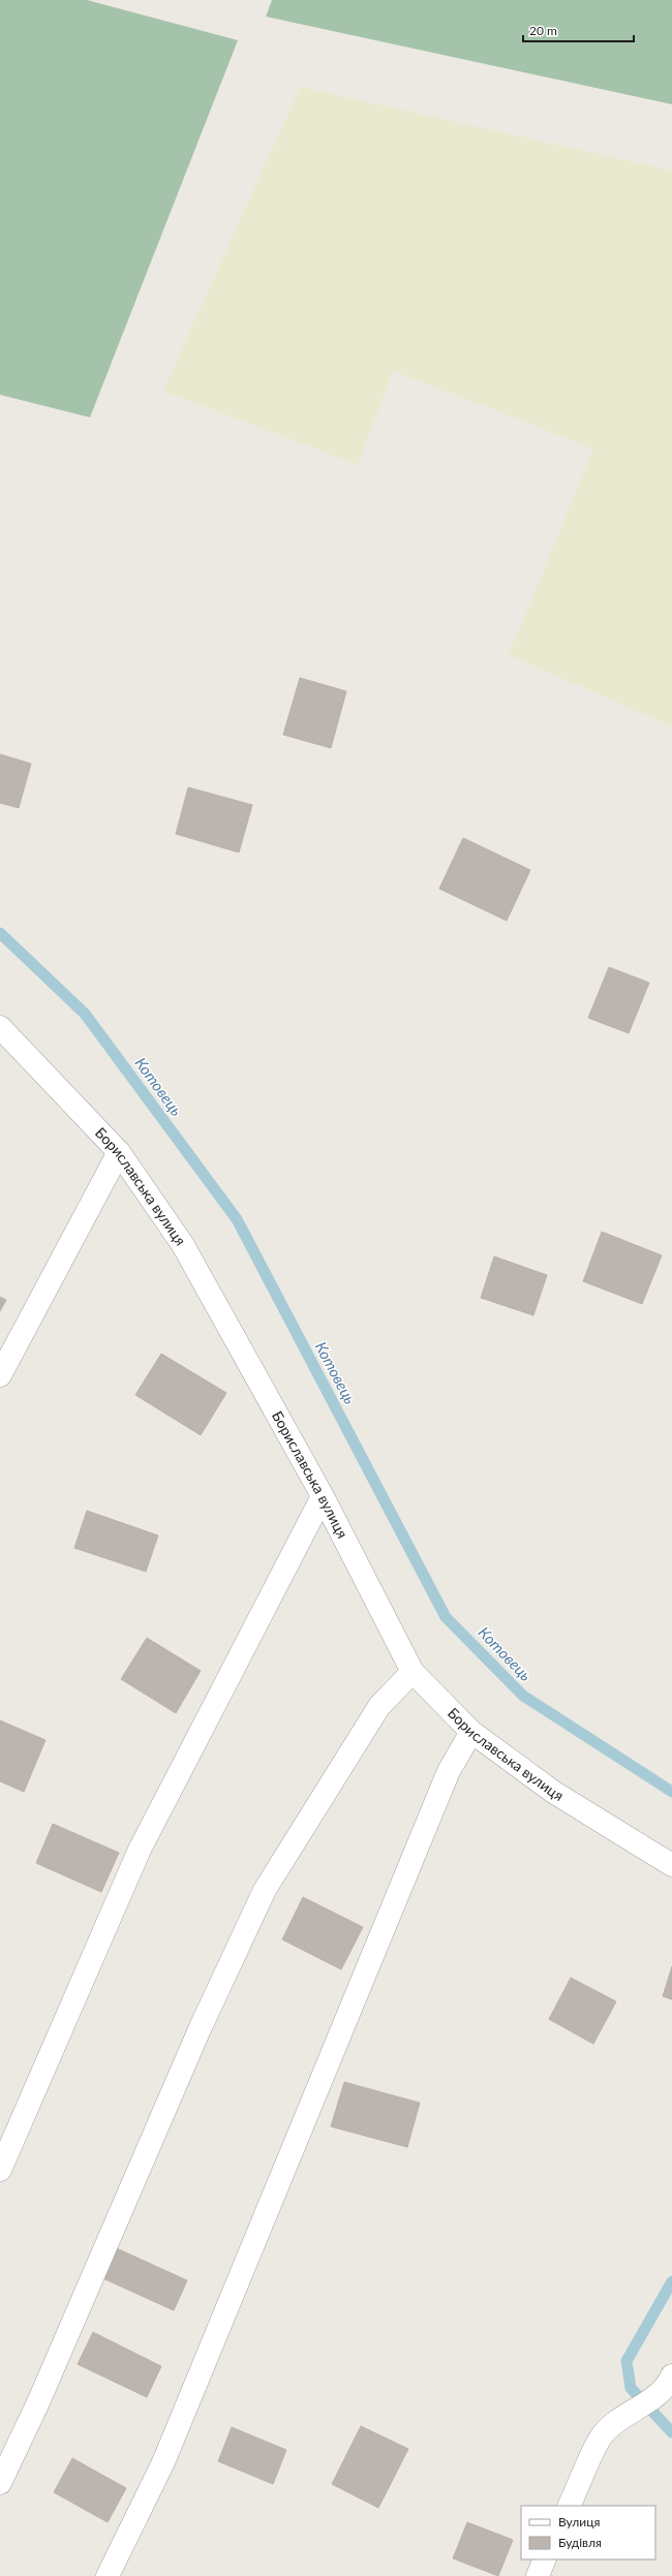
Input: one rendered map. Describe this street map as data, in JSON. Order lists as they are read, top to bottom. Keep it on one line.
{"streets":{"street":["Бориславська вулиця"]},"water":["Котовець"],"legend":["Вулиця","Будівля"],"scale_bar":"20 m"}
